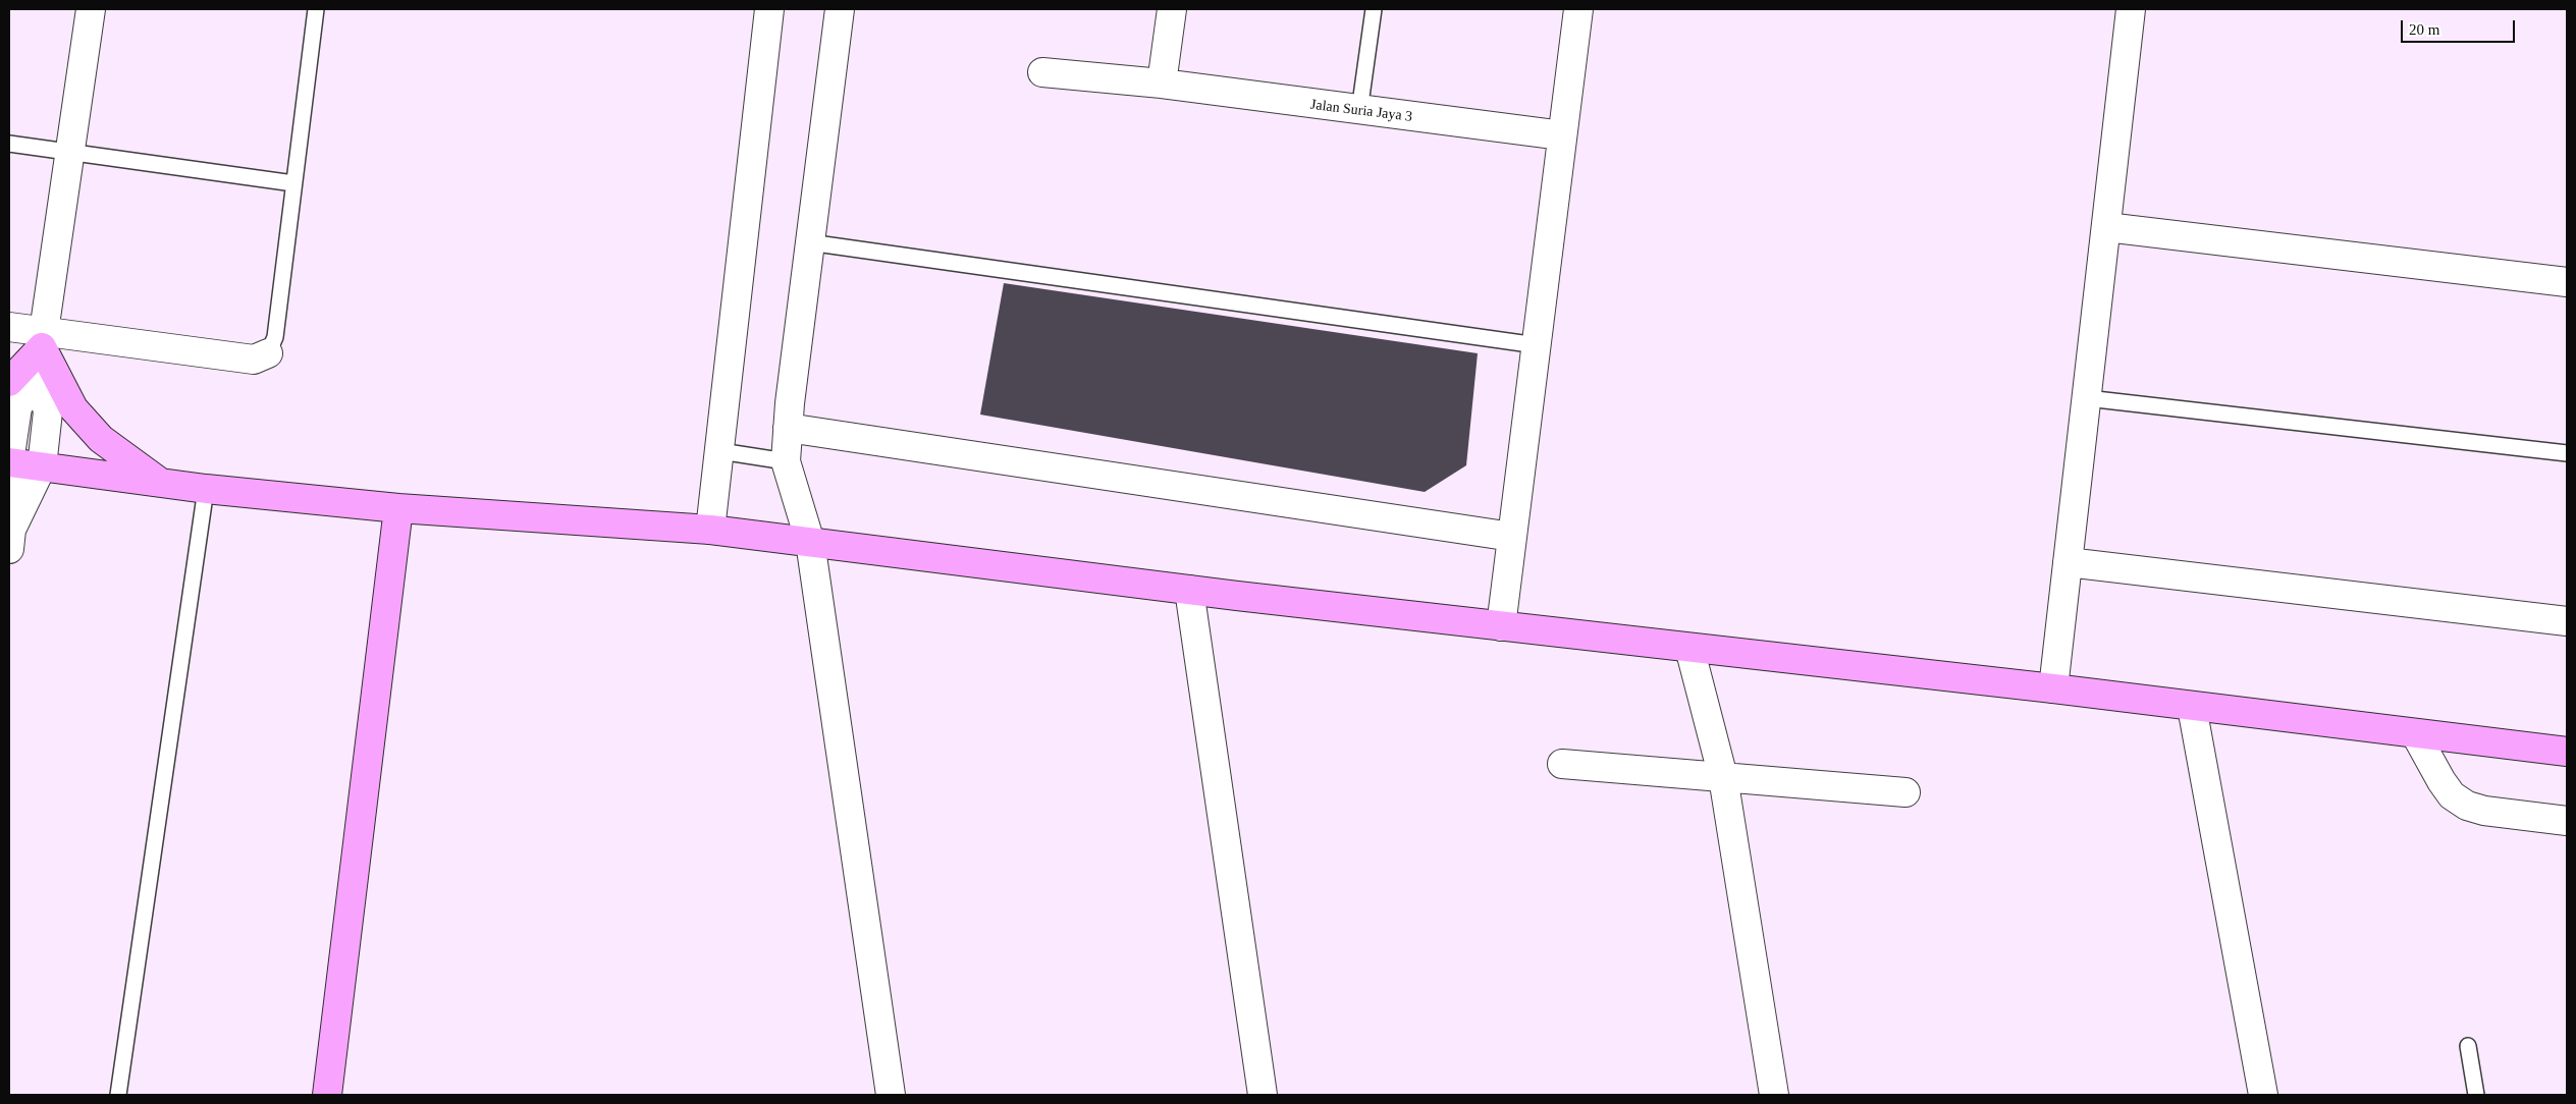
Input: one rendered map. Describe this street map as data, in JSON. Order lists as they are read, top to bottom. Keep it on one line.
{"streets":{"street":["Jalan Suria Jaya 3"]},"scale_bar":"20 m"}
